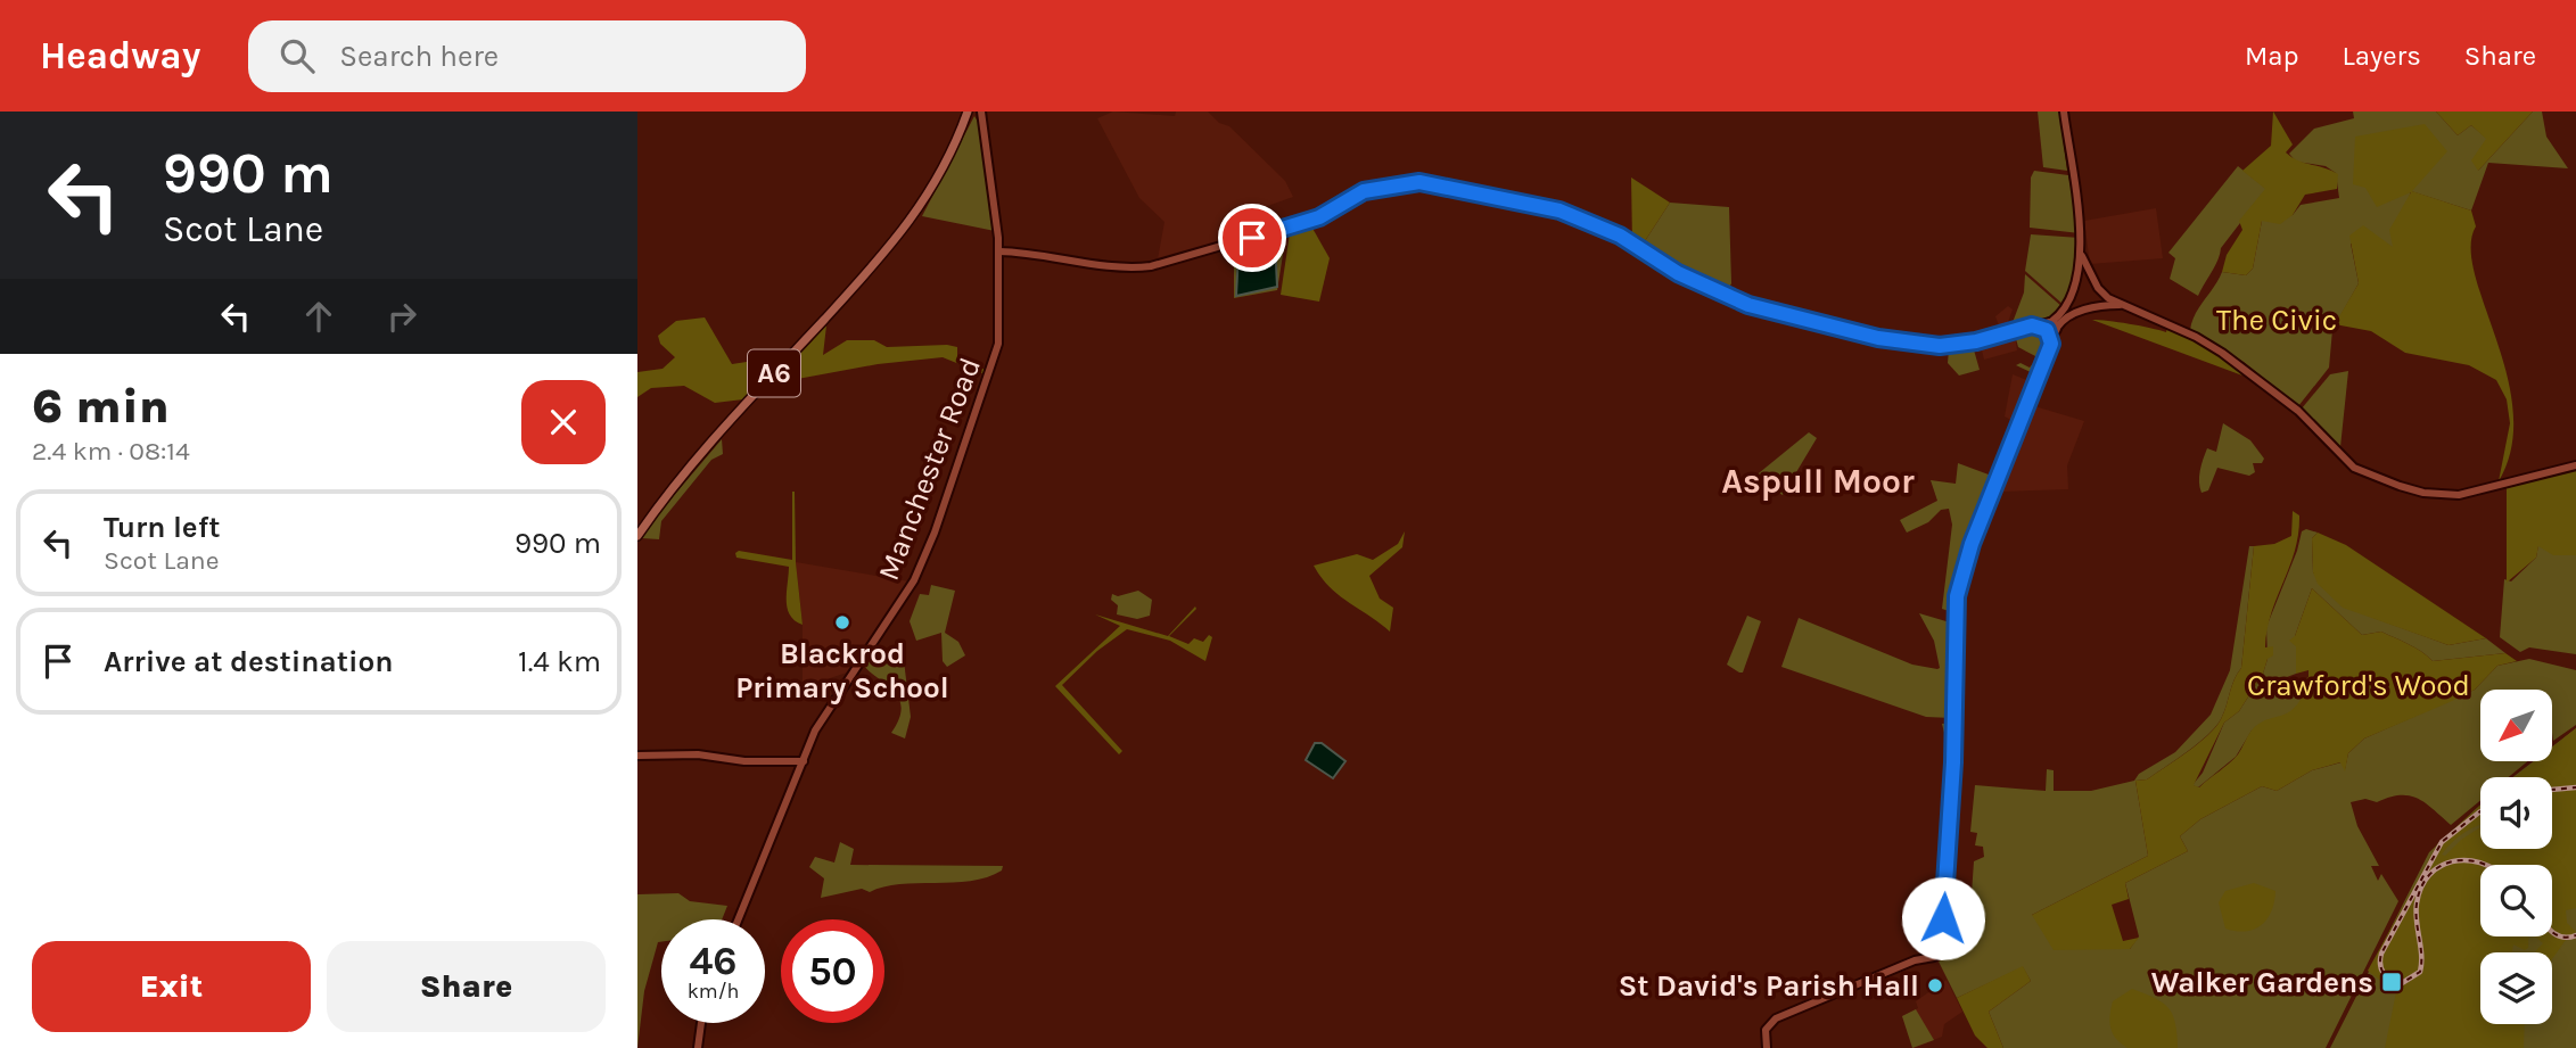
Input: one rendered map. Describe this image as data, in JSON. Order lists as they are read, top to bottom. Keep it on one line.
{"streets":{"main road":["A6","Manchester Road"]},"districts":["Aspull Moor"],"parks":["The Civic","Crawford's Wood"],"places":{"other":["Blackrod Primary School","St David's Parish Hall"],"transit":["Walker Gardens"]},"north":"bottom left","page":{"header":"Headway","search":"Search here","nav":["Map","Layers","Share"],"turn":["990 m","Scot Lane"],"heading":["6 min","2.4 km · 08:14"],"list":[{"name":"Turn left","note":"Scot Lane","value":"990 m"},{"name":"Arrive at destination","value":"1.4 km"}],"speed":"46 km/h","limit":"50","buttons":["Exit","Share"]}}
